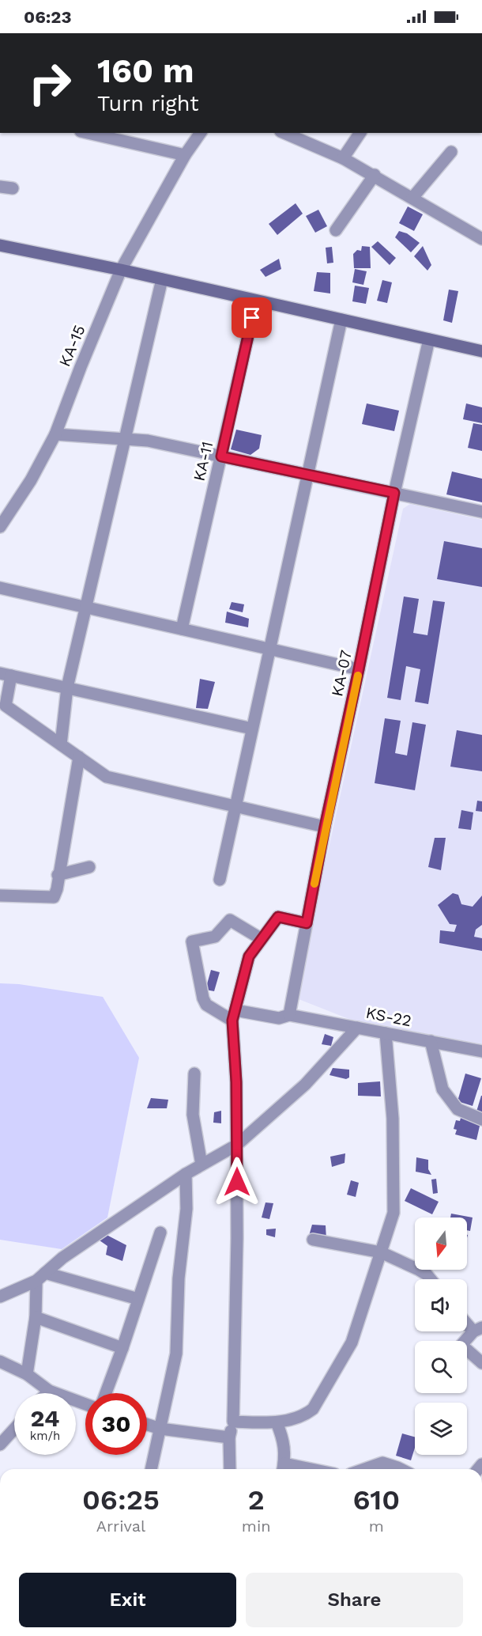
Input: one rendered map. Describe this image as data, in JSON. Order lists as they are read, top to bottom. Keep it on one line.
{"streets":{"street":["KA-15","KA-11","KA-07","KS-22"]},"crossings":[["KA-07","KS-22"]],"north":"bottom","page":{"status":"06:23","turn":["160 m","Turn right"],"speed":"24 km/h","limit":"30","eta":["06:25","Arrival","2","min","610","m"],"buttons":["Exit","Share"]}}
